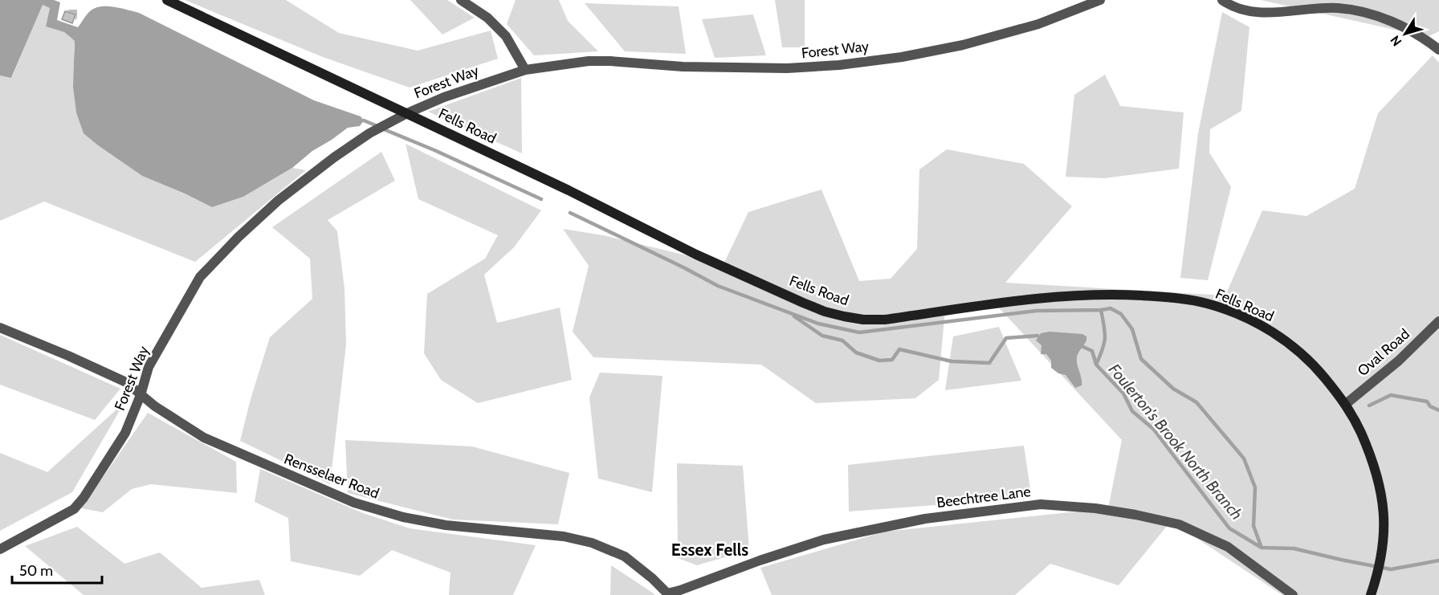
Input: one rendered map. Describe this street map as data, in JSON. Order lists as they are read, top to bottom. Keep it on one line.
{"streets":{"street":["Forest Way","Fells Road","Oval Road","Rensselaer Road","Beechtree Lane"]},"crossings":[["Forest Way","Fells Road"],["Forest Way","Rensselaer Road"],["Fells Road","Oval Road"],["Rensselaer Road","Beechtree Lane"]],"districts":["Essex Fells"],"water":["Foulerton's Brook North Branch"],"scale_bar":"50 m","north":"bottom left"}
